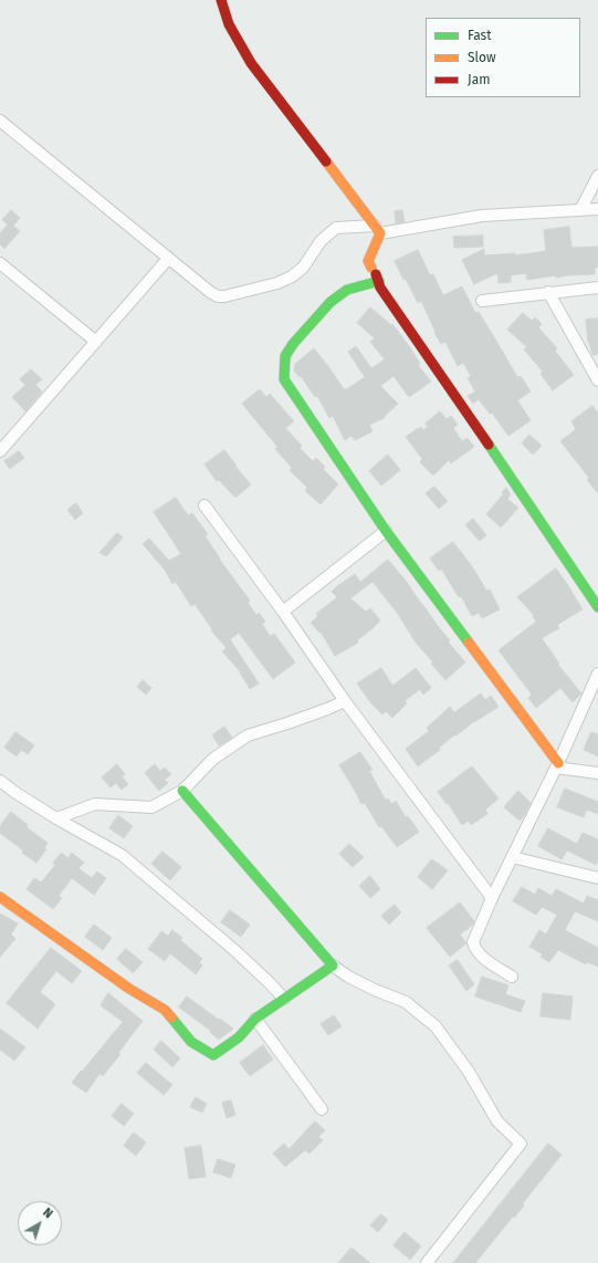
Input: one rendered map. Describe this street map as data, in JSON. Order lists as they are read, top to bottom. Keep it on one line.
{"legend":["Fast","Slow","Jam"],"north":"top right"}
